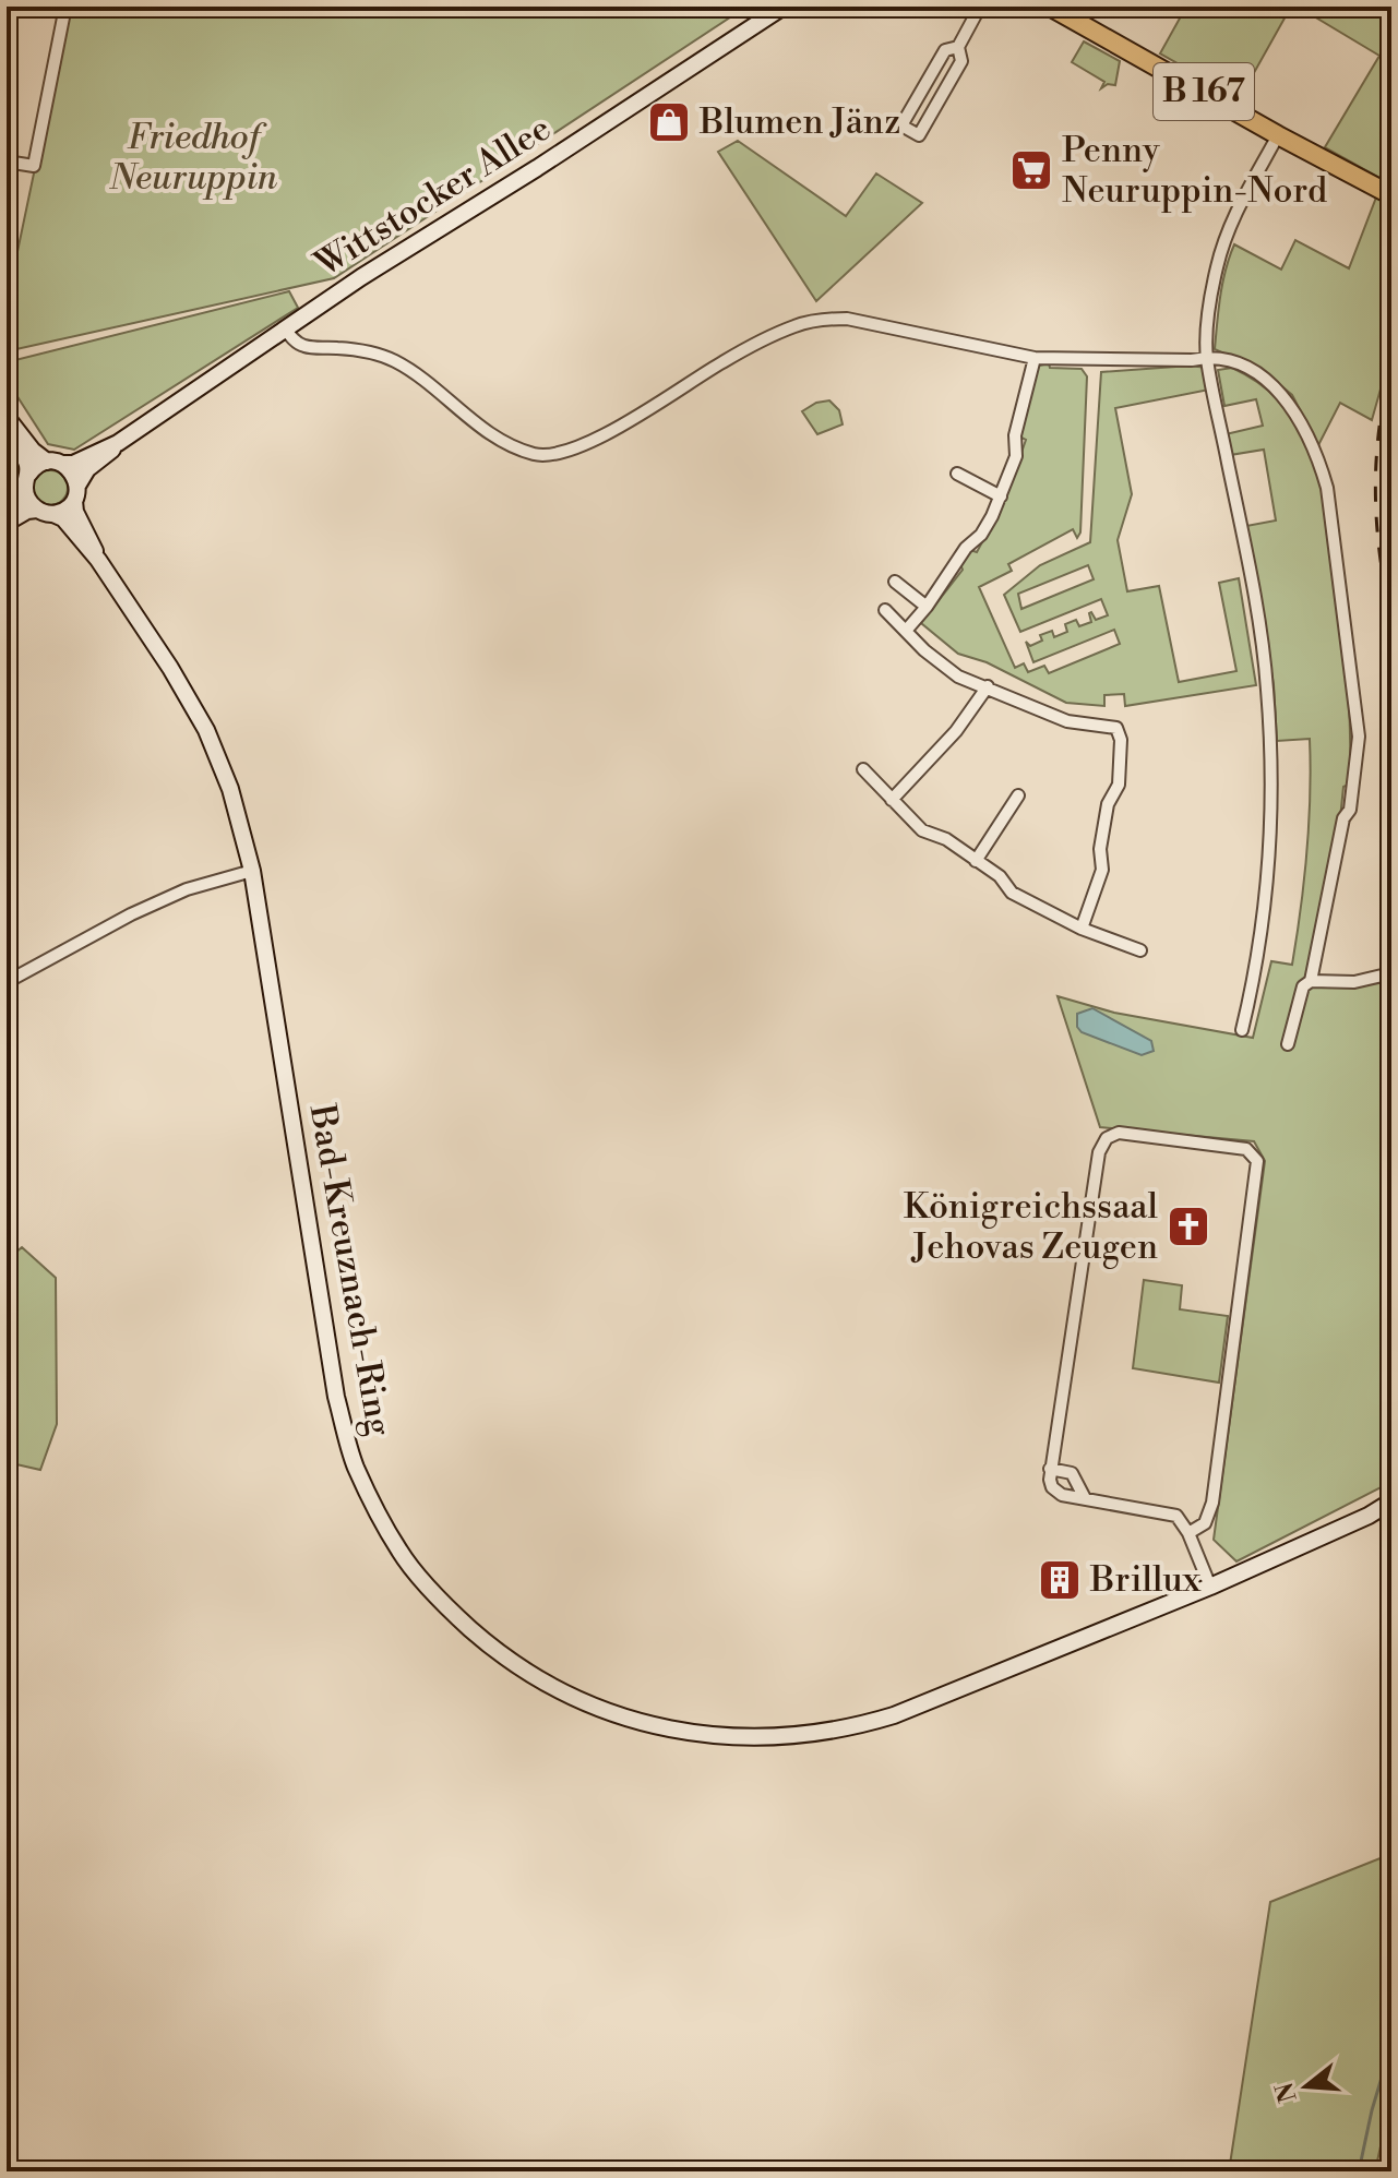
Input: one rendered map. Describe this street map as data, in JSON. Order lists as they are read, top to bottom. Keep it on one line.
{"streets":{"main road":["B 167","Wittstocker Allee","Bad-Kreuznach-Ring"]},"crossings":[["Wittstocker Allee","Bad-Kreuznach-Ring"]],"parks":["Friedhof Neuruppin"],"places":{"shop":["Blumen Jänz"],"supermarket":["Penny Neuruppin-Nord"],"church":["Königreichssaal Jehovas Zeugen"],"building":["Brillux"]},"north":"left"}
